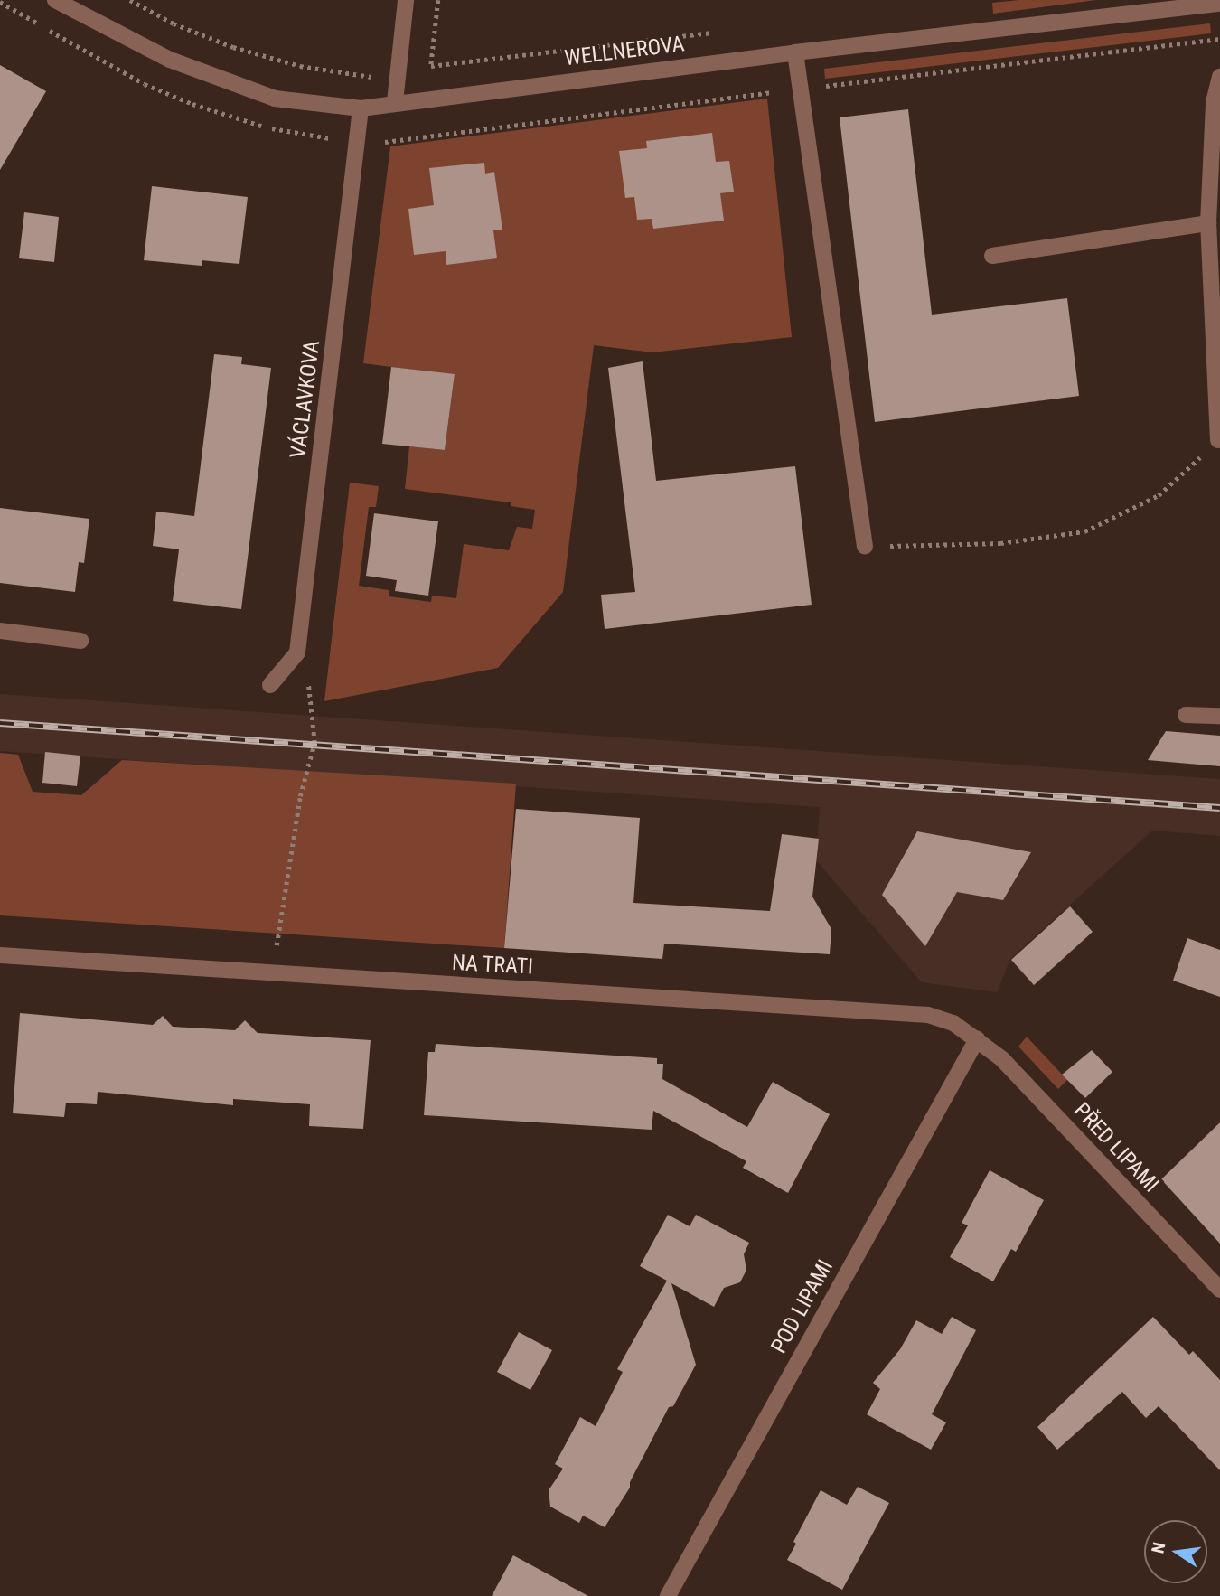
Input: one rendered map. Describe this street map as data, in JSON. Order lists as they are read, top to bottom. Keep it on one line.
{"streets":{"street":["WELLNEROVA","VÁCLAVKOVA","NA TRATI","PŘED LIPAMI","POD LIPAMI"]},"crossings":[["WELLNEROVA","VÁCLAVKOVA"],["NA TRATI","PŘED LIPAMI"],["NA TRATI","POD LIPAMI"],["PŘED LIPAMI","POD LIPAMI"]],"north":"left"}
